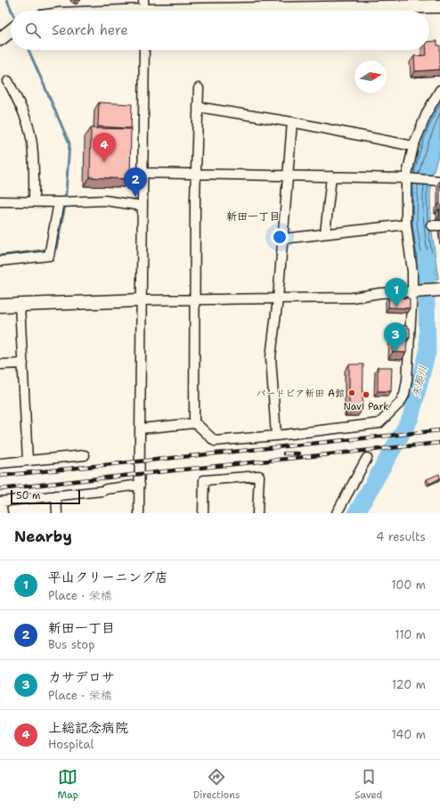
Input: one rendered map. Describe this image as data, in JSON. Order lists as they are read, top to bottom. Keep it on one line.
{"districts":["新田一丁目"],"water":["矢那川"],"places":["バードピア新田 A館","Navi Park"],"scale_bar":"50 m","north":"right","page":{"search":"Search here","pins":["4","2","1","3"],"scale":"50 m","heading":["Nearby","4 results"],"list":[{"mark":"1","name":"平山クリーニング店","note":"Place · 栄橋","value":"100 m"},{"mark":"2","name":"新田一丁目","note":"Bus stop","value":"110 m"},{"mark":"3","name":"カサデロサ","note":"Place · 栄橋","value":"120 m"},{"mark":"4","name":"上総記念病院","note":"Hospital","value":"140 m"}],"nav":["Map","Directions","Saved"]}}
